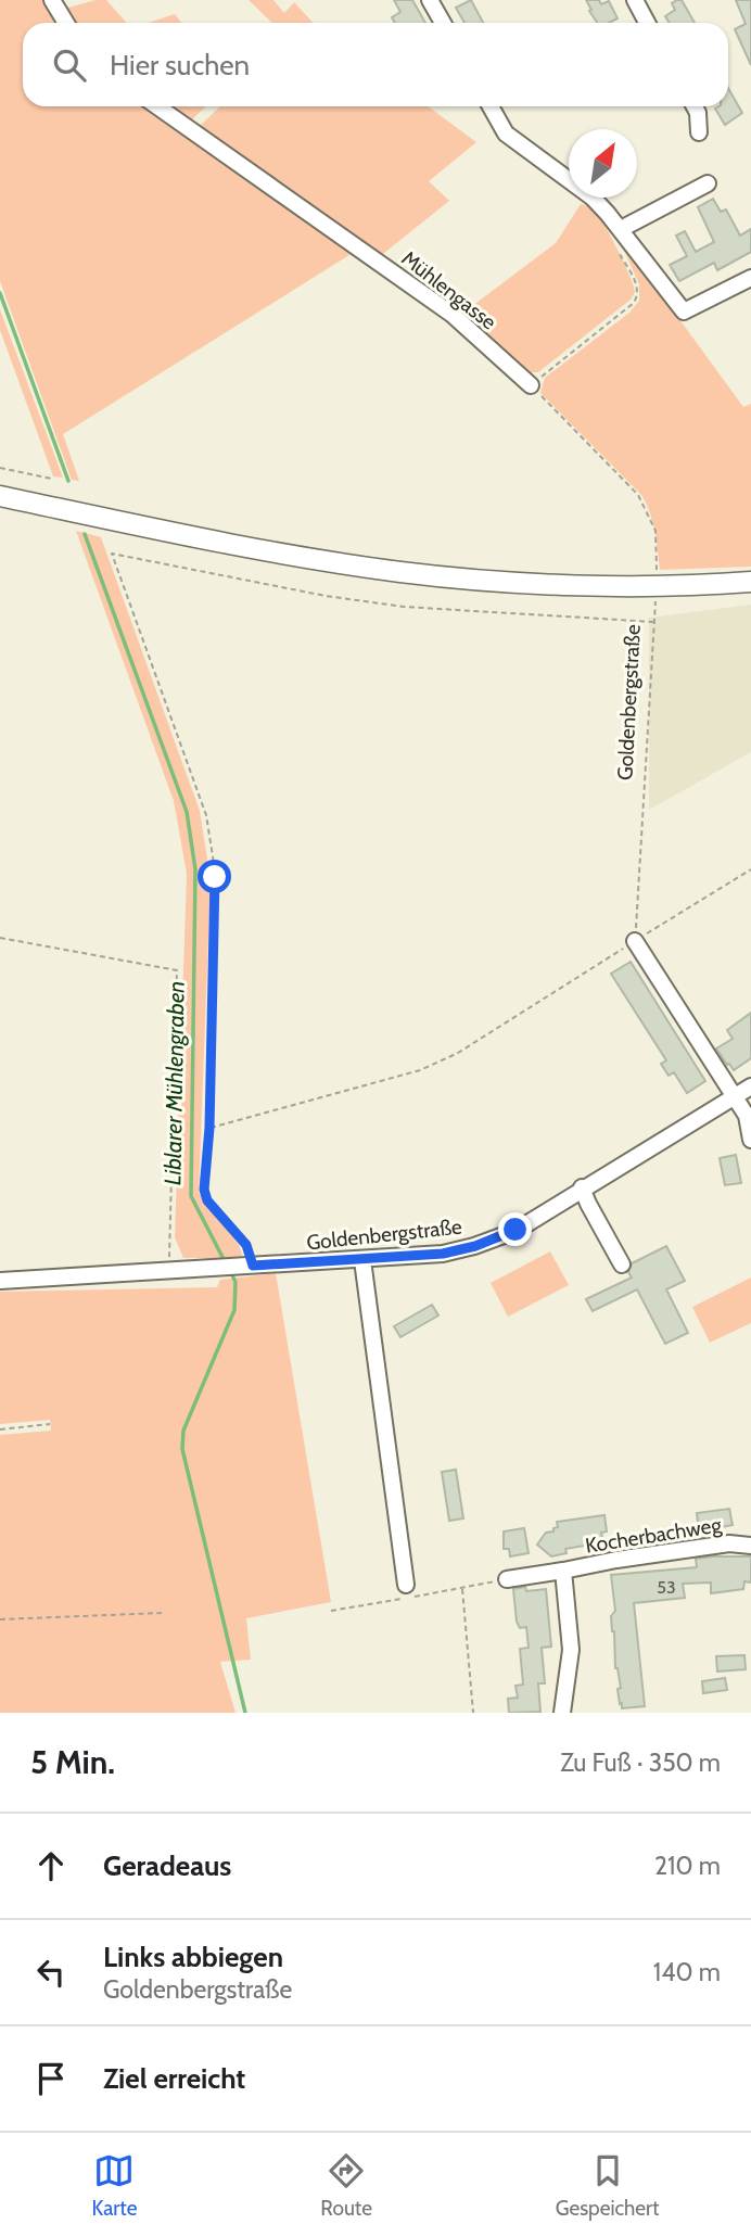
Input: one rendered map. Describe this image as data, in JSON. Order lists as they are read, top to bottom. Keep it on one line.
{"streets":{"street":["Mühlengasse","Goldenbergstraße","Kocherbachweg"]},"water":["Liblarer Mühlengraben"],"house_numbers":["53"],"north":"top right","page":{"search":"Hier suchen","heading":["5 Min.","Zu Fuß · 350 m"],"list":[["Geradeaus","210 m"],["Links abbiegen","Goldenbergstraße","140 m"],"Ziel erreicht"],"nav":["Karte","Route","Gespeichert"]}}
